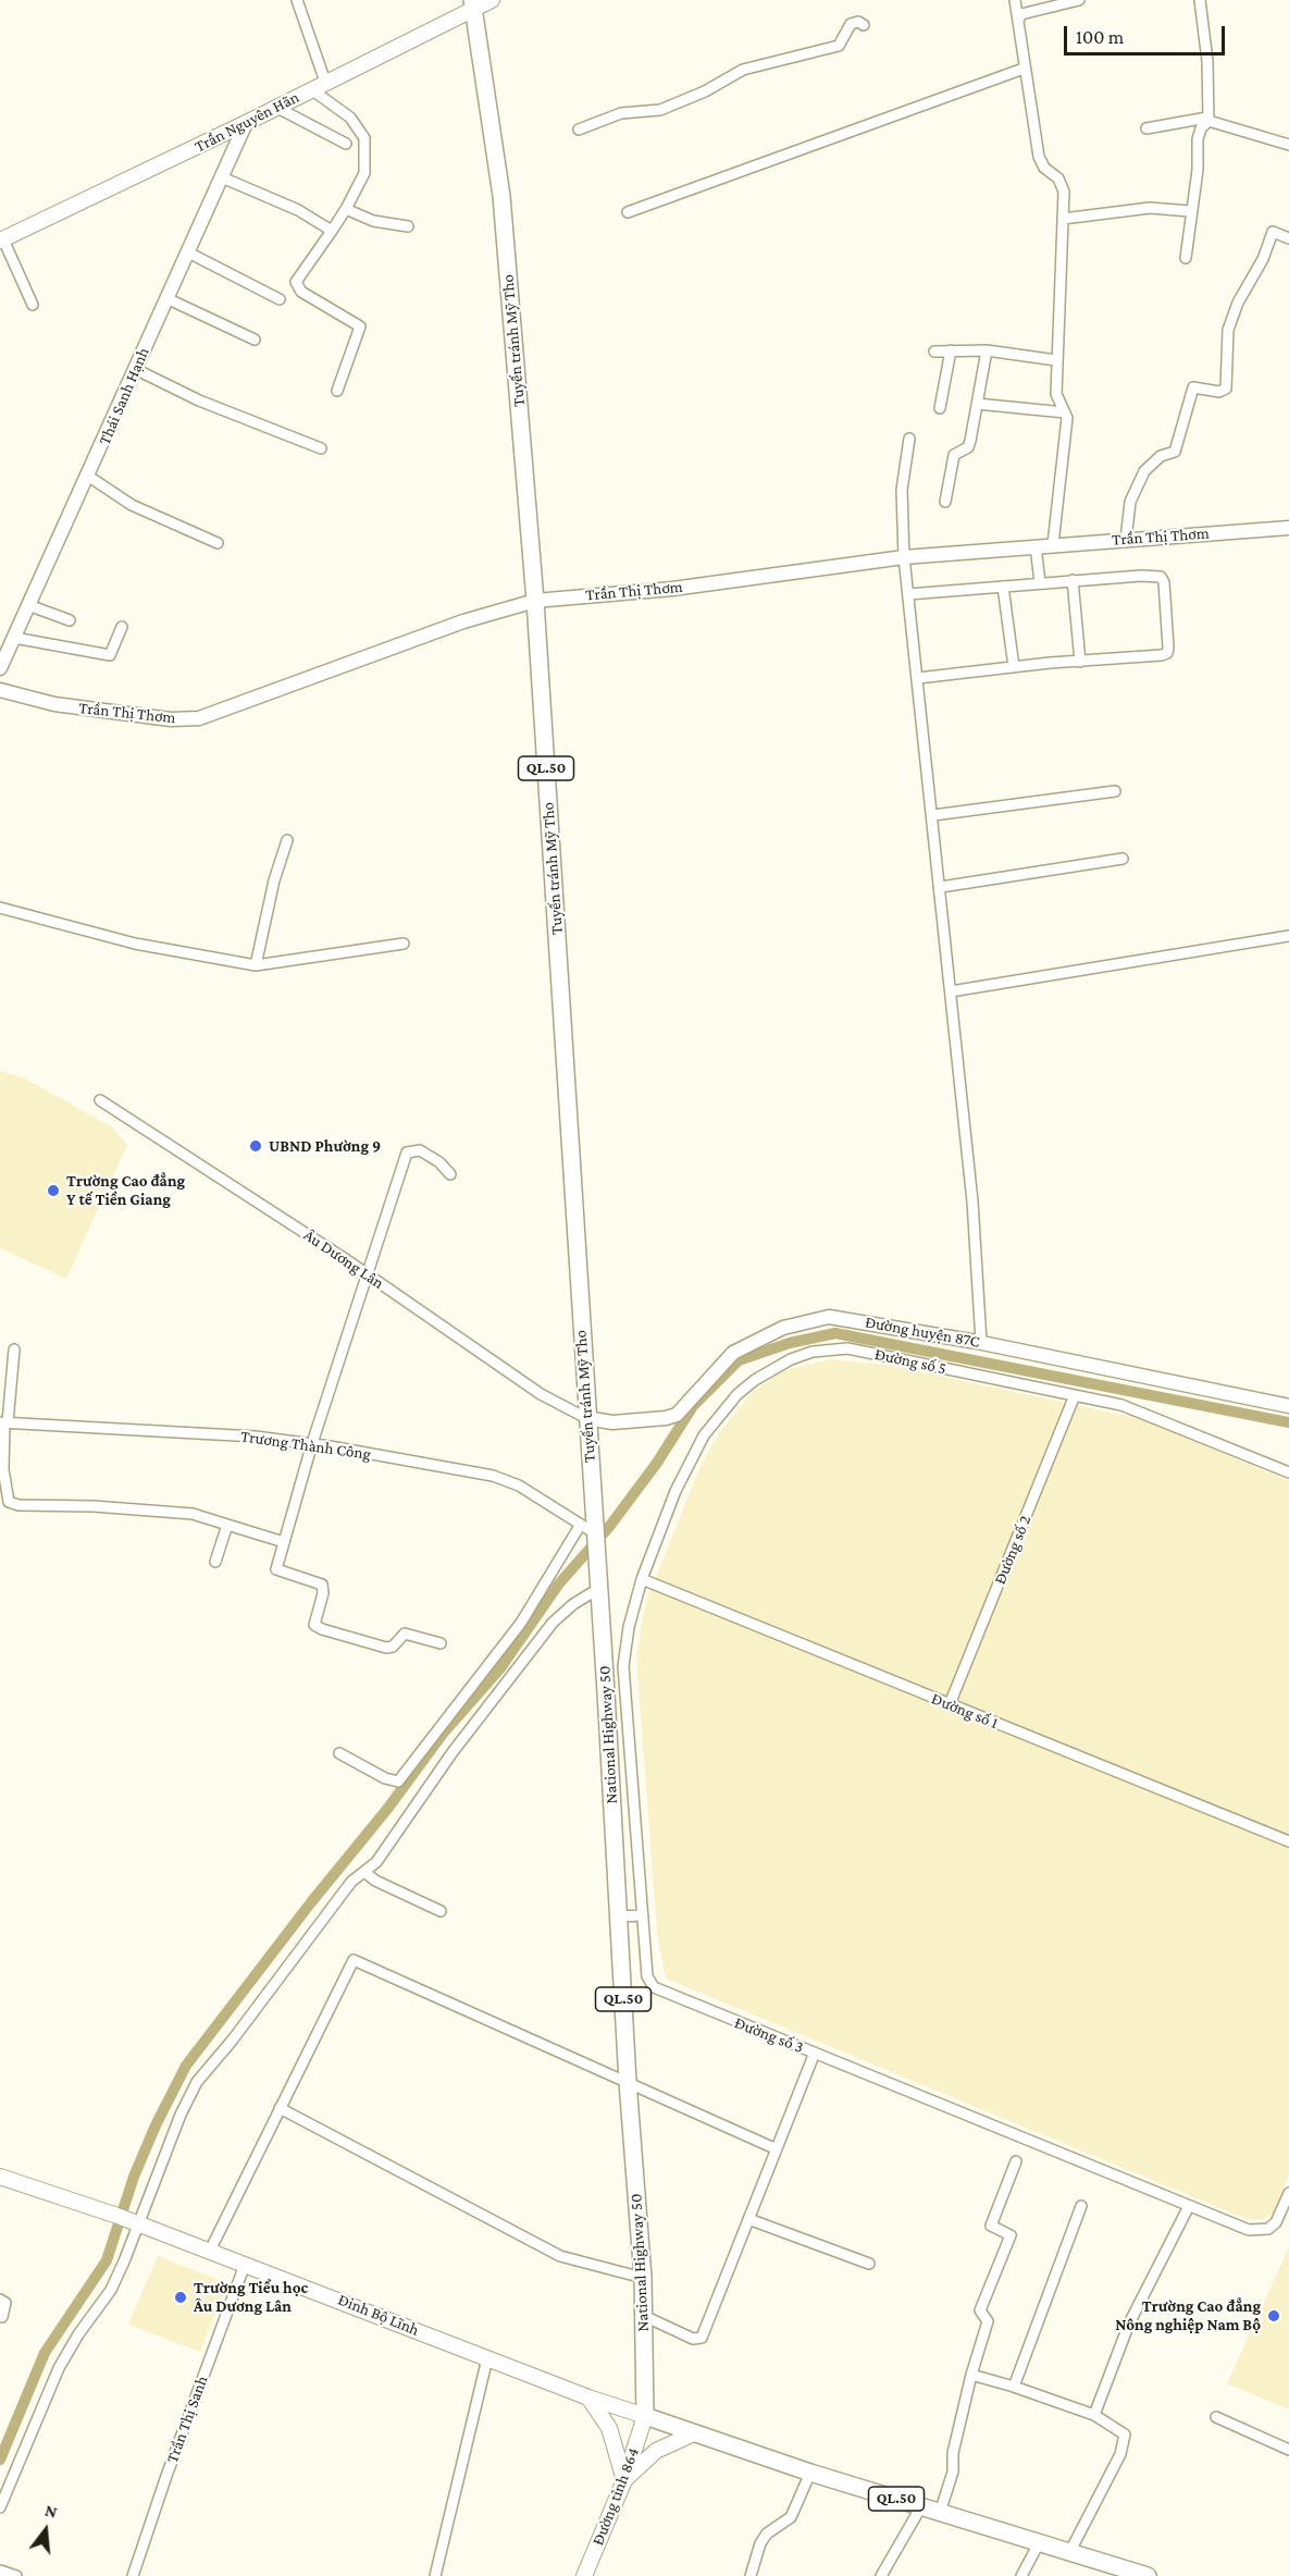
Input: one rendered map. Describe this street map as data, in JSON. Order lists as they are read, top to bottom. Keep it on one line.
{"streets":{"highway":["Tuyến tránh Mỹ Tho","QL.50","National Highway 50"],"main road":["Trần Nguyên Hãn","Đinh Bộ Lĩnh","Đường tỉnh 864"],"street":["Thái Sanh Hạnh","Trần Thị Thơm","Âu Dương Lân","Đường huyện 87C","Đường số 5","Trương Thành Công","Đường số 2","Đường số 1","Đường số 3","Trần Thị Sanh"]},"crossings":[["Trần Nguyên Hãn","Tuyến tránh Mỹ Tho"],["Trần Nguyên Hãn","Thái Sanh Hạnh"],["Tuyến tránh Mỹ Tho","Trần Thị Thơm"],["Tuyến tránh Mỹ Tho","Âu Dương Lân"],["Tuyến tránh Mỹ Tho","Đường huyện 87C"],["Tuyến tránh Mỹ Tho","Trương Thành Công"],["Tuyến tránh Mỹ Tho","National Highway 50"],["QL.50","National Highway 50"],["QL.50","Đinh Bộ Lĩnh"],["QL.50","Đường tỉnh 864"],["Âu Dương Lân","Đường huyện 87C"],["Đường số 5","Đường số 2"],["Đường số 5","Đường số 1"],["Đường số 5","Đường số 3"],["Đường số 2","Đường số 1"],["Đường số 1","Đường số 3"],["National Highway 50","Đinh Bộ Lĩnh"],["National Highway 50","Đường tỉnh 864"],["Đinh Bộ Lĩnh","Trần Thị Sanh"],["Đinh Bộ Lĩnh","Đường tỉnh 864"]],"places":["UBND Phường 9","Trường Cao đẳng Y tế Tiền Giang","Trường Tiểu học Âu Dương Lân","Trường Cao đẳng Nông nghiệp Nam Bộ"],"scale_bar":"100 m","north":"top"}
